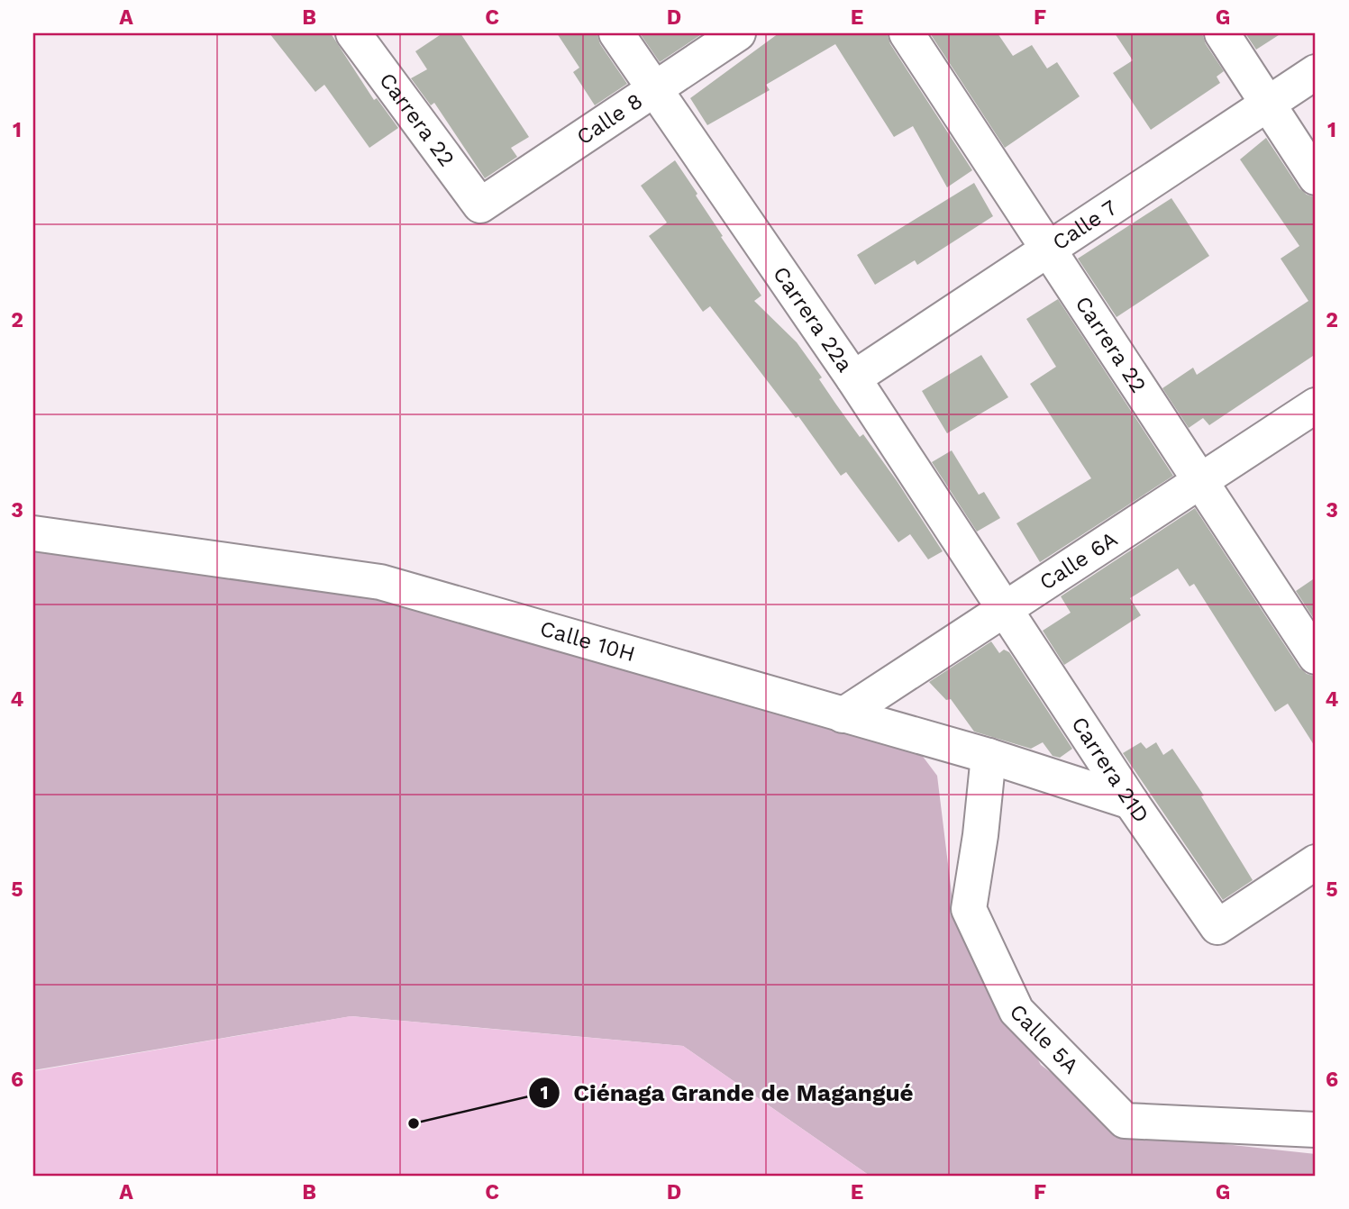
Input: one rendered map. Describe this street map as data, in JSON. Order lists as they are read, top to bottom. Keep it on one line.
{"streets":{"street":["Carrera 22","Calle 8","Calle 7","Carrera 22a","Calle 6A","Calle 10H","Carrera 21D","Calle 5A"]},"crossings":[["Carrera 22","Calle 8"],["Carrera 22","Calle 7"],["Carrera 22","Calle 6A"],["Calle 8","Carrera 22a"],["Calle 7","Carrera 22a"],["Carrera 22a","Calle 6A"],["Carrera 22a","Carrera 21D"],["Calle 6A","Calle 10H"],["Calle 6A","Carrera 21D"],["Calle 10H","Carrera 21D"],["Calle 10H","Calle 5A"]],"places":["Ciénaga Grande de Magangué"],"grid":{"columns":["A","B","C","D","E","F","G"],"rows":["1","2","3","4","5","6"]}}
